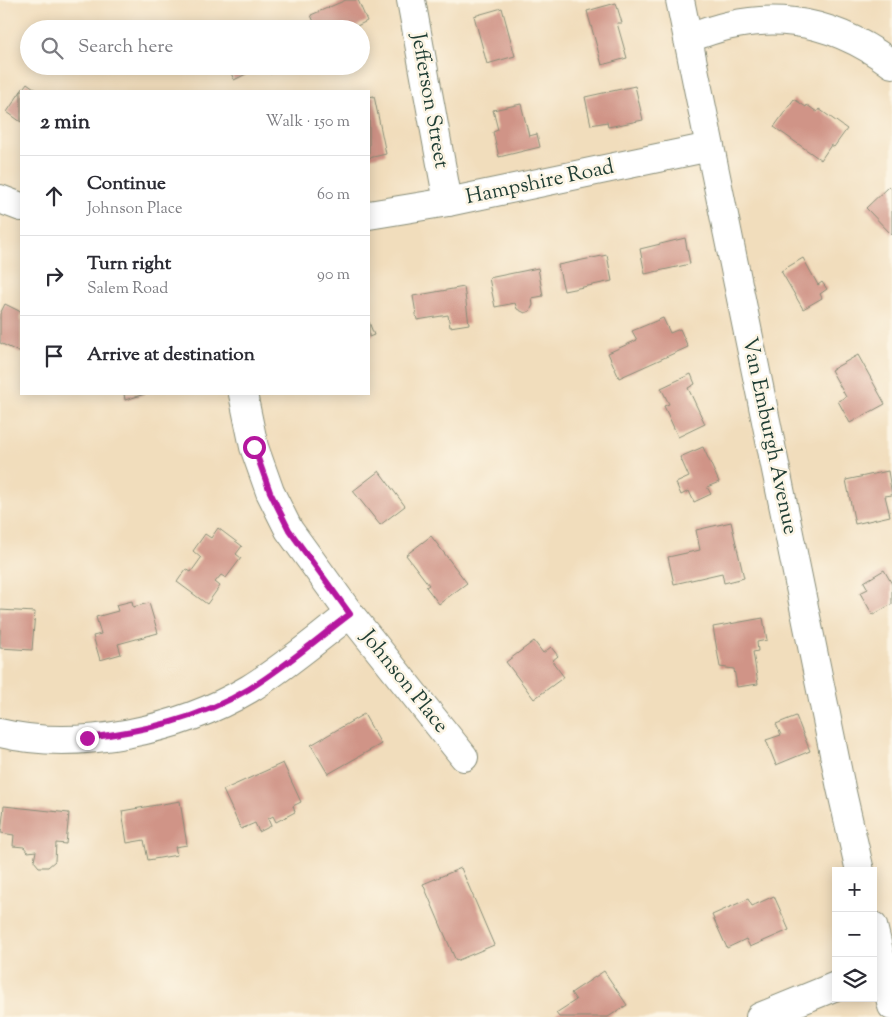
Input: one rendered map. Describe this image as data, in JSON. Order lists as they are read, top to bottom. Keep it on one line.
{"streets":{"street":["Jefferson Street","Hampshire Road","Van Emburgh Avenue","Johnson Place"]},"crossings":[["Jefferson Street","Hampshire Road"],["Hampshire Road","Van Emburgh Avenue"]],"page":{"search":"Search here","heading":["2 min","Walk · 150 m"],"list":[["Continue","Johnson Place","60 m"],["Turn right","Salem Road","90 m"],"Arrive at destination"],"map_buttons":["+","−"]}}
